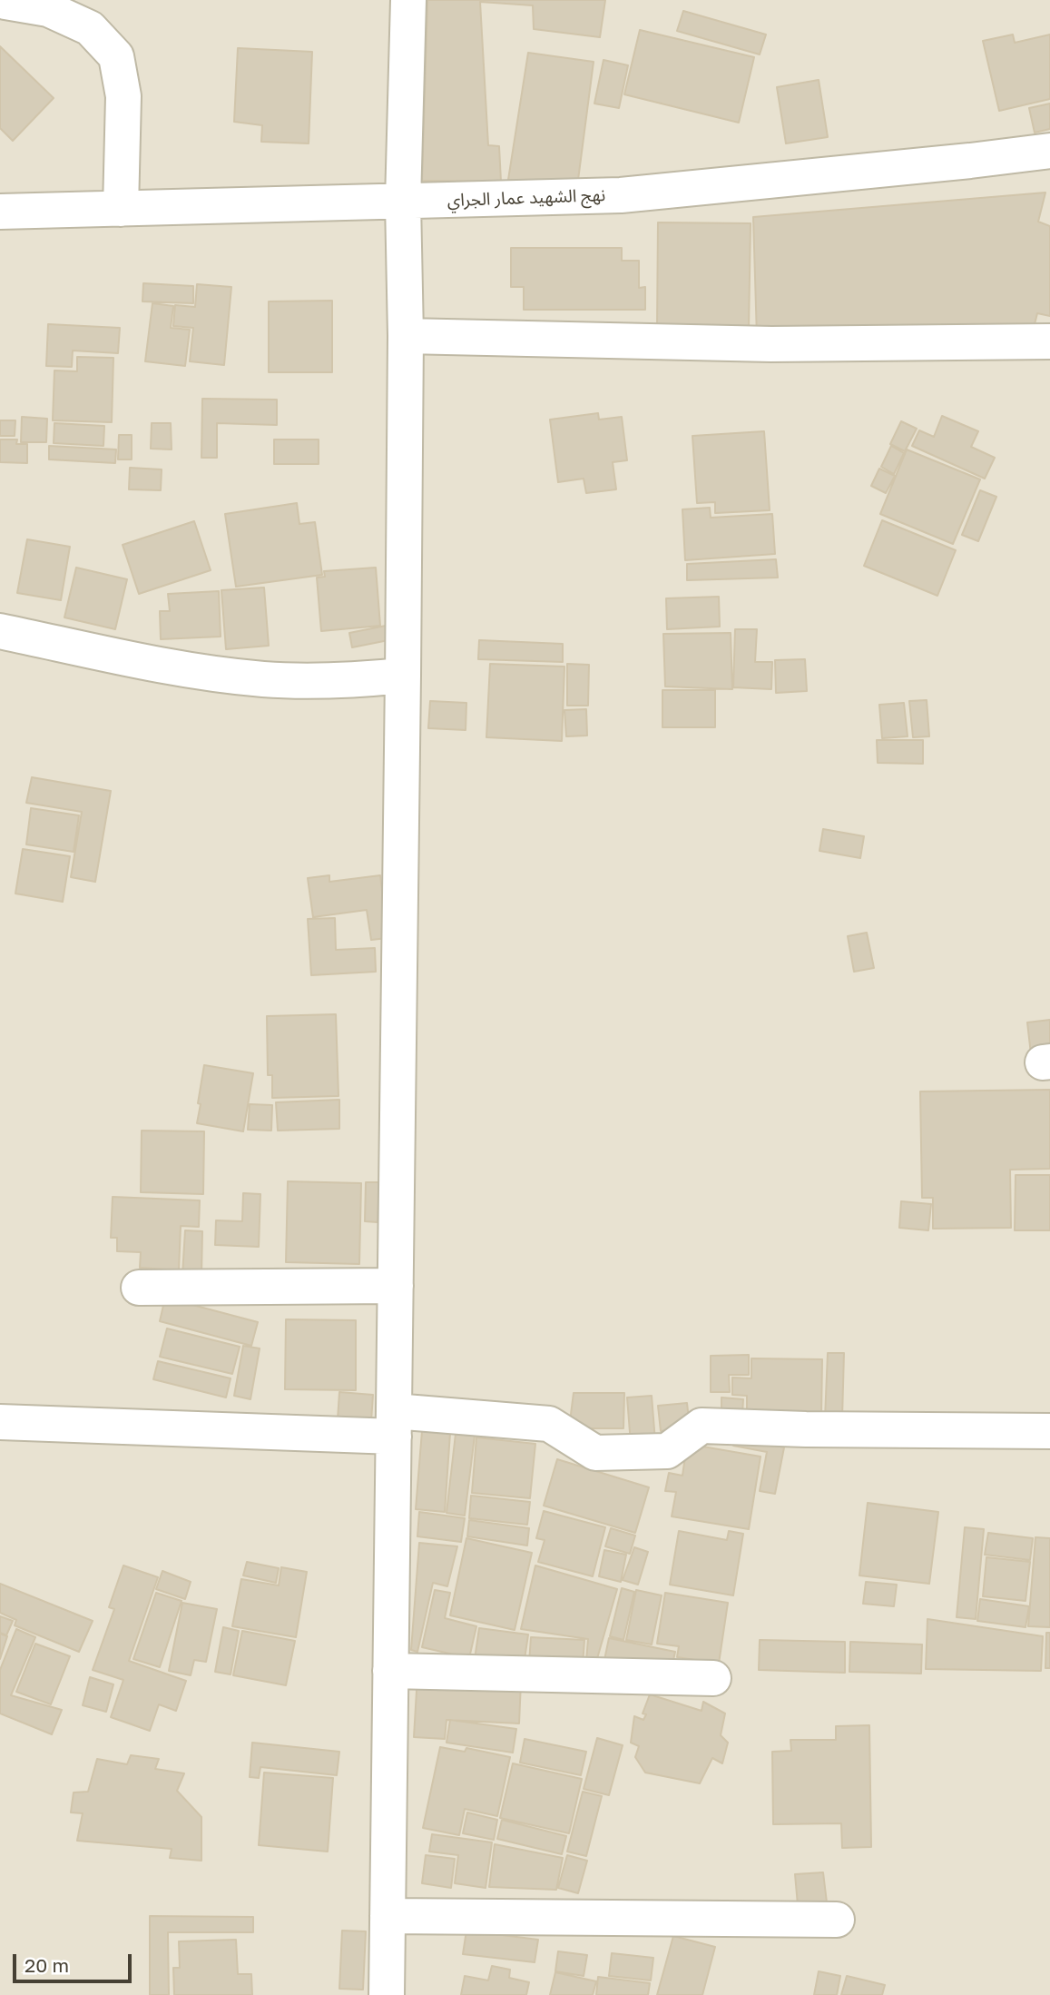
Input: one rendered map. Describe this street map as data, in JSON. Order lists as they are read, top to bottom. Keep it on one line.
{"streets":{"street":["نهج الشهيد عمار الجراي"]},"scale_bar":"20 m"}
